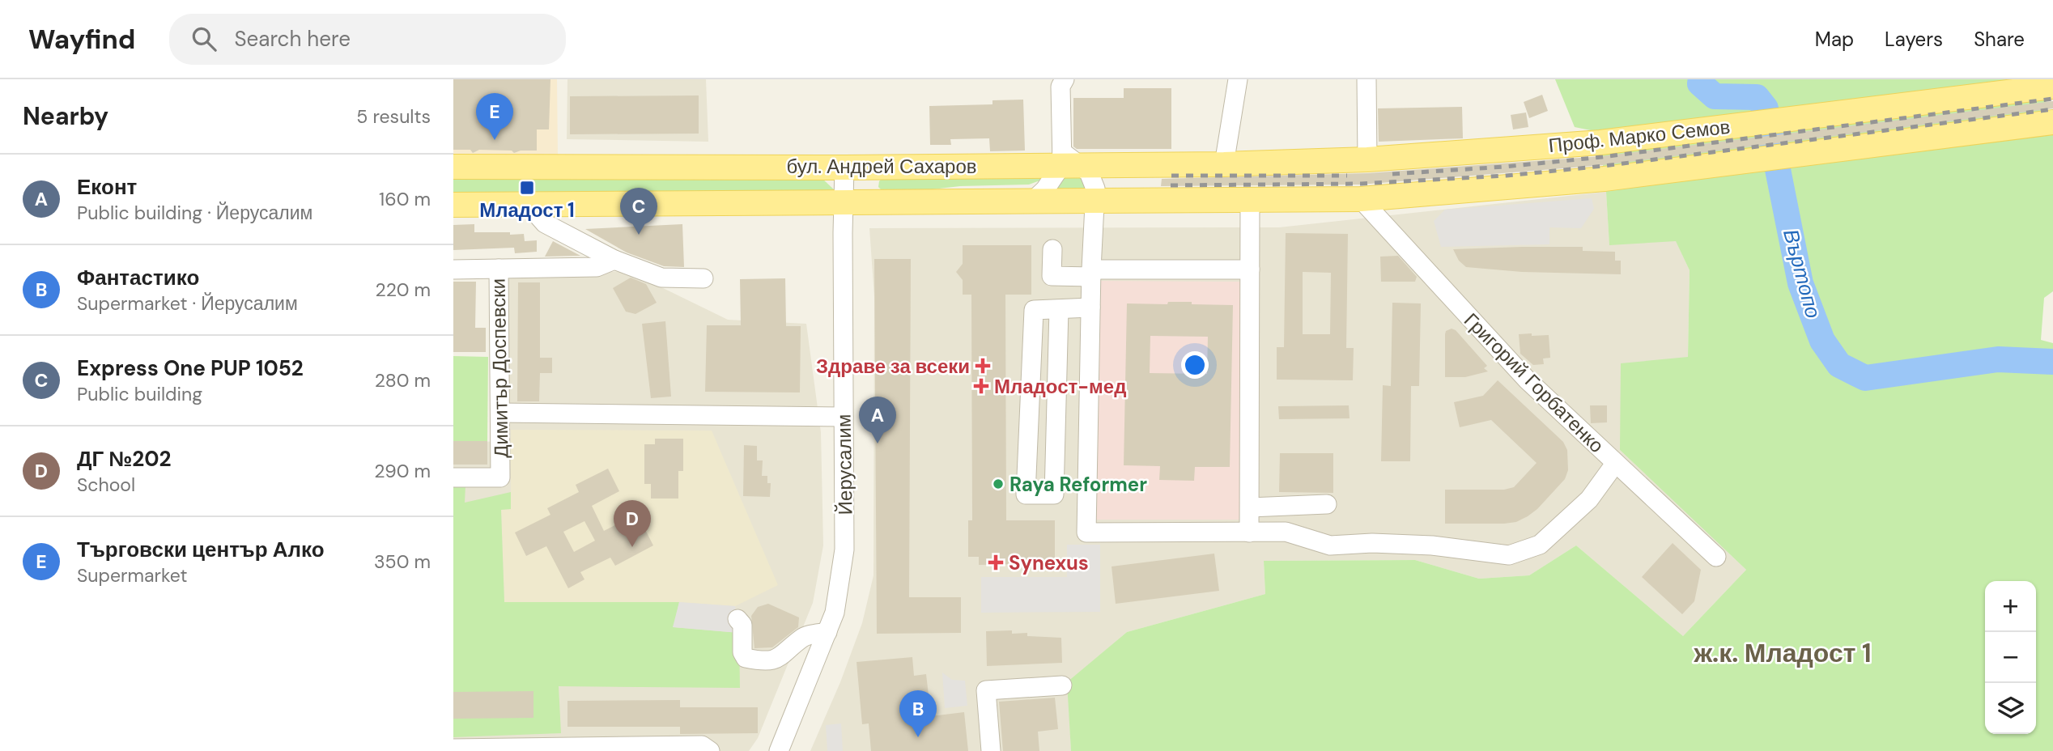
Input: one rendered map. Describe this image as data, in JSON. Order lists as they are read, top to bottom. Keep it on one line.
{"streets":{"main road":["Проф. Марко Семов","бул. Андрей Сахаров"],"street":["Димитър Доспевски","Григорий Горбатенко","Йерусалим"]},"crossings":[["Проф. Марко Семов","бул. Андрей Сахаров"],["Проф. Марко Семов","Григорий Горбатенко"],["бул. Андрей Сахаров","Йерусалим"]],"districts":["ж.к. Младост 1"],"water":["Въртопо"],"places":{"transit":["Младост 1"],"health":["Здраве за всеки","Младост-мед","Synexus"],"other":["Raya Reformer"]},"page":{"header":"Wayfind","search":"Search here","nav":["Map","Layers","Share"],"heading":["Nearby","5 results"],"pins":["E","C","A","D","B"],"list":[{"mark":"A","name":"Еконт","note":"Public building · Йерусалим","value":"160 m"},{"mark":"B","name":"Фантастико","note":"Supermarket · Йерусалим","value":"220 m"},{"mark":"C","name":"Express One PUP 1052","note":"Public building","value":"280 m"},{"mark":"D","name":"ДГ №202","note":"School","value":"290 m"},{"mark":"E","name":"Търговски център Алко","note":"Supermarket","value":"350 m"}],"map_buttons":["+","−"]}}
